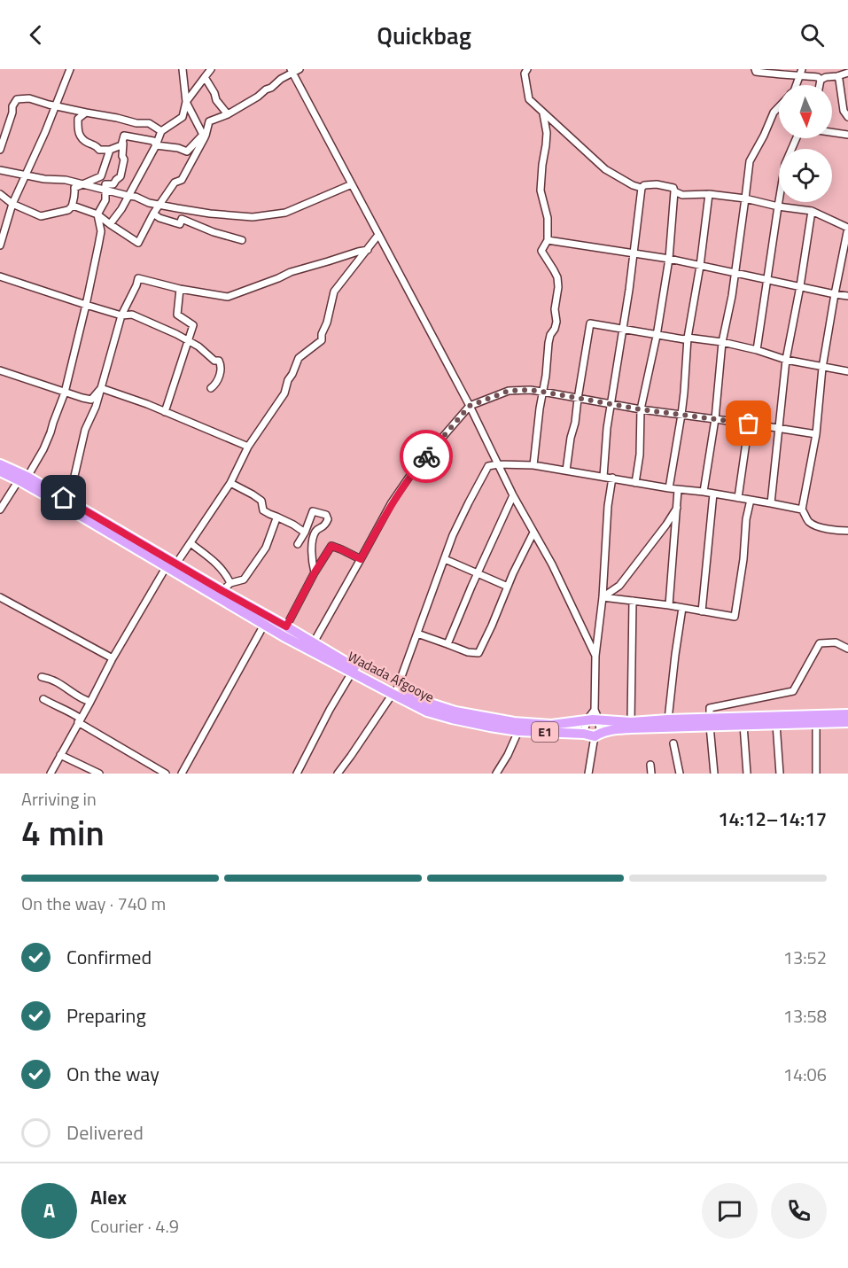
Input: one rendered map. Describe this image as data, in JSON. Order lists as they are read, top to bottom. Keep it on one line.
{"streets":{"highway":["Wadada Afgooye","E1"]},"north":"bottom","page":{"header":"Quickbag","heading":["4 min","Arriving in","14:12–14:17"],"panel":["Alex","Courier · 4.9"],"bar":"On the way · 740 m","list":[["Confirmed","13:52"],["Preparing","13:58"],["On the way","14:06"],"Delivered"],"round":"A"}}
